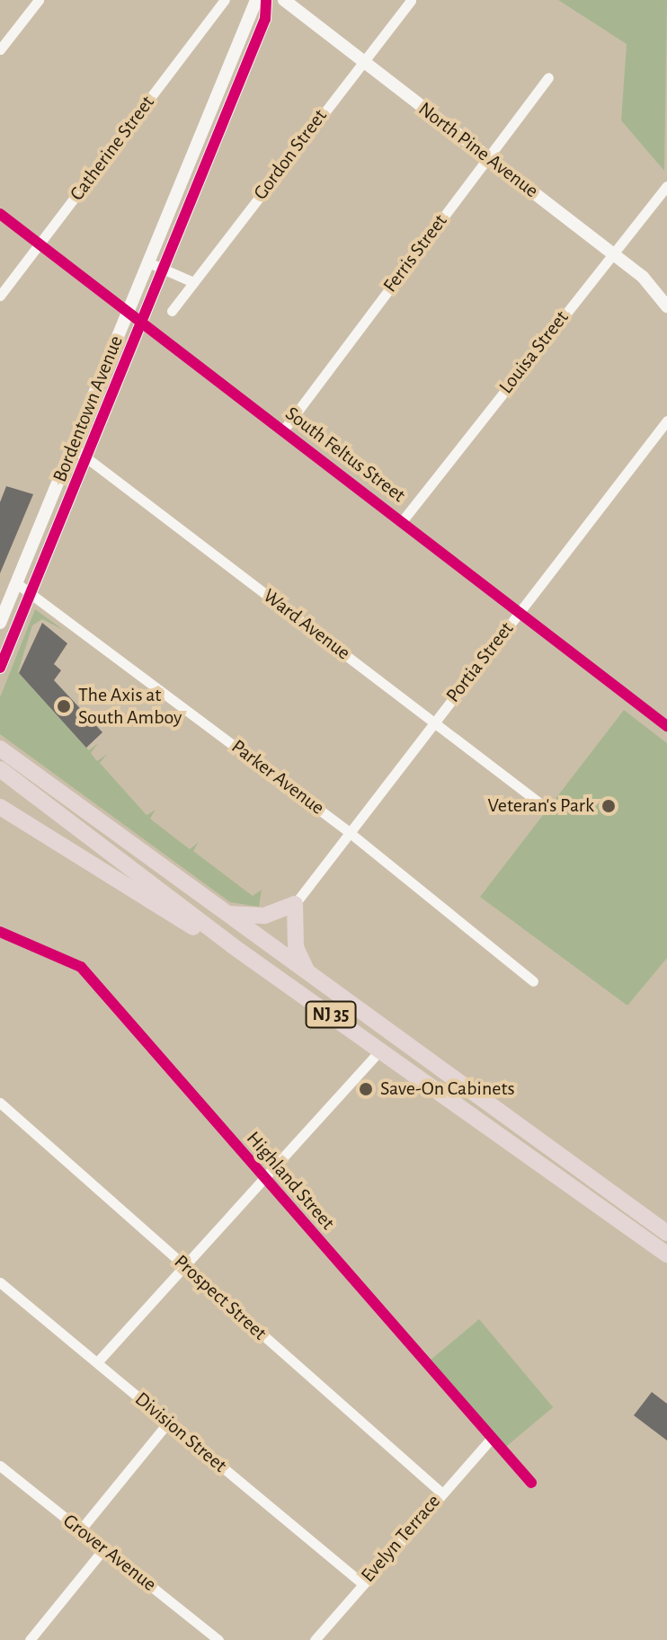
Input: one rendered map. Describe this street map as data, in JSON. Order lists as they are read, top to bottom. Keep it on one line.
{"streets":{"highway":["NJ 35"],"street":["Catherine Street","North Pine Avenue","Gordon Street","Ferris Street","Louisa Street","Bordentown Avenue","South Feltus Street","Ward Avenue","Portia Street","Parker Avenue","Highland Street","Prospect Street","Division Street","Evelyn Terrace","Grover Avenue"]},"crossings":[["Catherine Street","South Feltus Street"],["North Pine Avenue","Gordon Street"],["North Pine Avenue","Ferris Street"],["North Pine Avenue","Louisa Street"],["Ferris Street","South Feltus Street"],["Louisa Street","South Feltus Street"],["Bordentown Avenue","South Feltus Street"],["Bordentown Avenue","Ward Avenue"],["Bordentown Avenue","Parker Avenue"],["South Feltus Street","Portia Street"],["Ward Avenue","Portia Street"],["Portia Street","Parker Avenue"],["Highland Street","Evelyn Terrace"],["Prospect Street","Evelyn Terrace"],["Division Street","Evelyn Terrace"]],"places":["The Axis at South Amboy","Veteran's Park","Save-On Cabinets"]}
